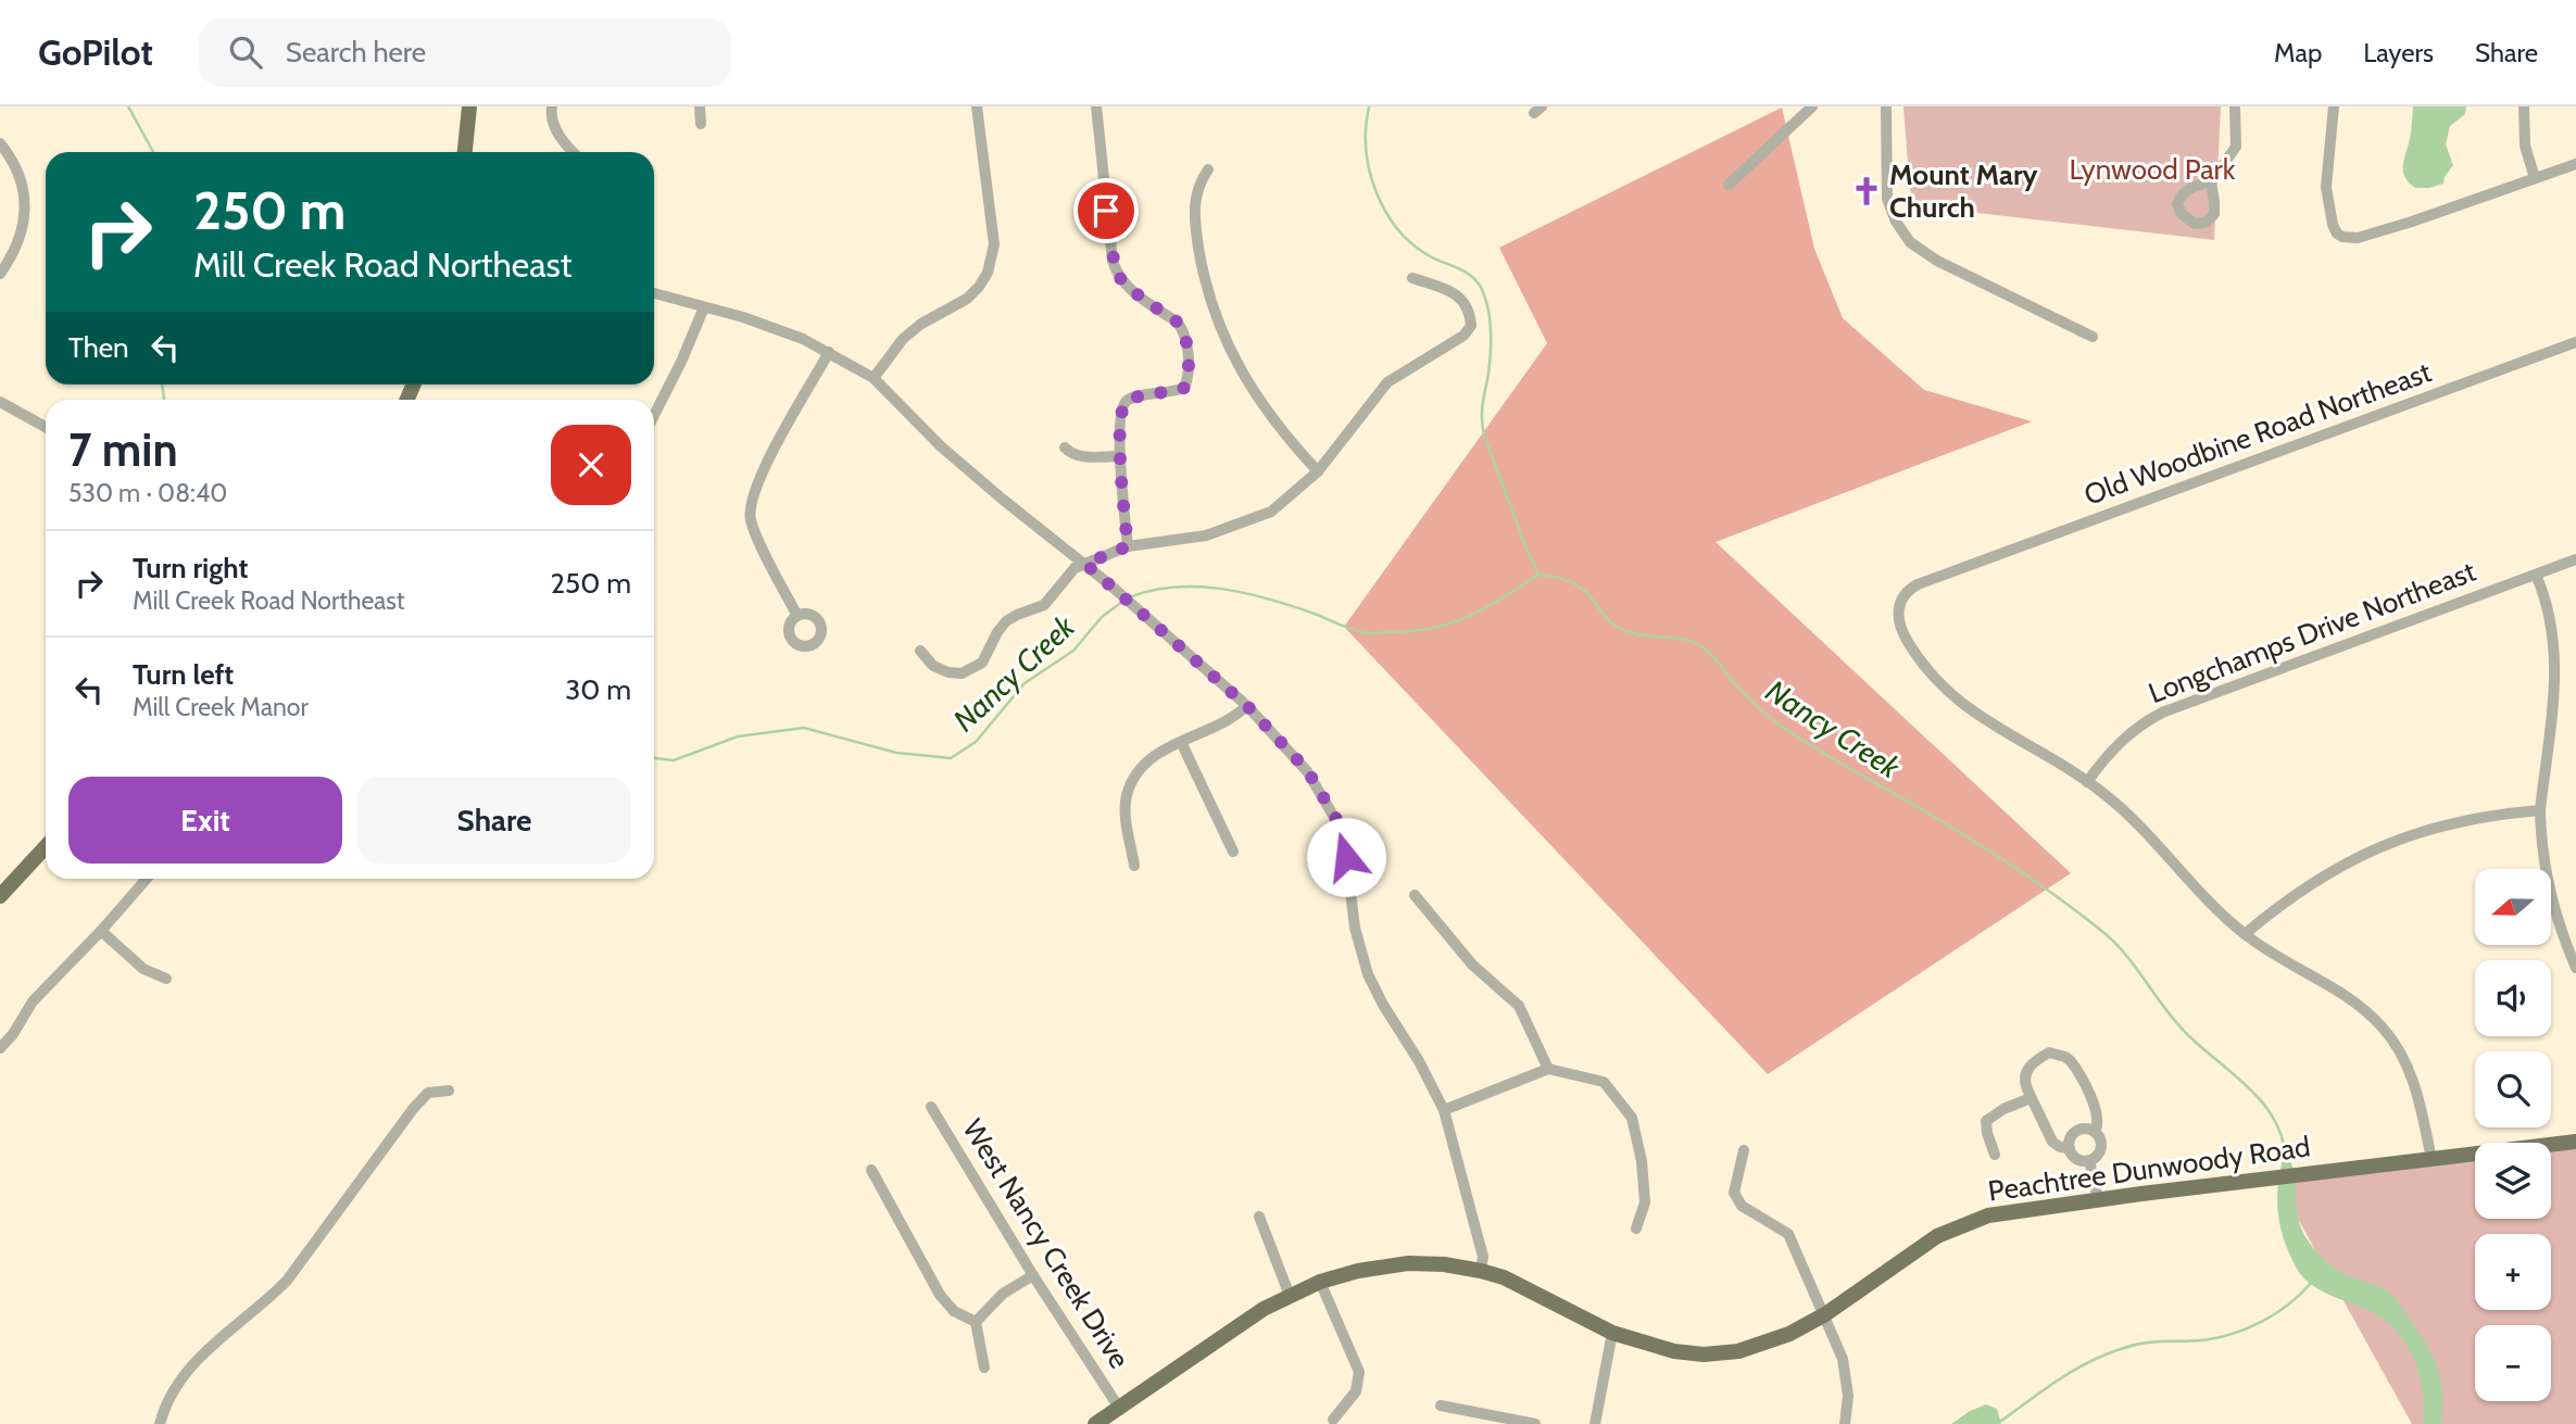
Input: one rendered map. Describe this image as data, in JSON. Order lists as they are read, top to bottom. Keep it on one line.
{"streets":{"main road":["Peachtree Dunwoody Road"],"street":["Old Woodbine Road Northeast","Longchamps Drive Northeast","West Nancy Creek Drive"]},"crossings":[["Old Woodbine Road Northeast","Longchamps Drive Northeast"],["Old Woodbine Road Northeast","Peachtree Dunwoody Road"],["Peachtree Dunwoody Road","West Nancy Creek Drive"]],"water":["Nancy Creek"],"parks":["Lynwood Park"],"places":{"church":["Mount Mary Church"]},"north":"left","page":{"header":"GoPilot","search":"Search here","nav":["Map","Layers","Share"],"turn":["250 m","Mill Creek Road Northeast"],"then":"Then","heading":["7 min","530 m · 08:40"],"list":[{"name":"Turn right","note":"Mill Creek Road Northeast","value":"250 m"},{"name":"Turn left","note":"Mill Creek Manor","value":"30 m"}],"buttons":["Exit","Share"],"map_buttons":["+","−"]}}
